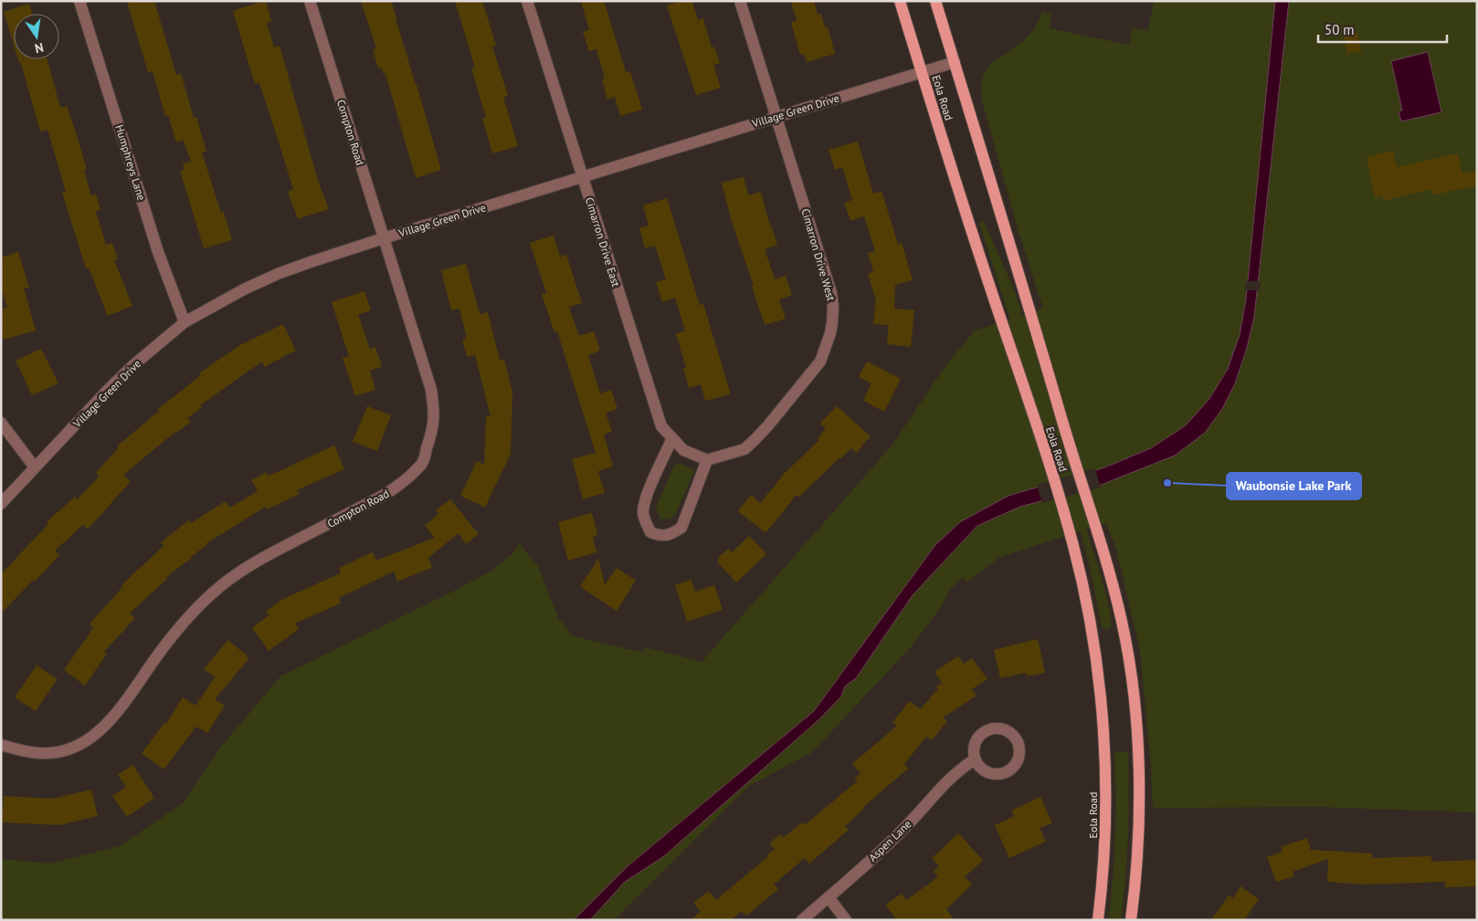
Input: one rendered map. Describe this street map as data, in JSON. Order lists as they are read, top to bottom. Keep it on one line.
{"streets":{"main road":["Eola Road"],"street":["Village Green Drive","Compton Road","Humphreys Lane","Cimarron Drive East","Cimarron Drive West","Aspen Lane"]},"crossings":[["Eola Road","Village Green Drive"],["Village Green Drive","Compton Road"],["Village Green Drive","Humphreys Lane"],["Village Green Drive","Cimarron Drive East"],["Village Green Drive","Cimarron Drive West"],["Cimarron Drive East","Cimarron Drive West"]],"places":["Waubonsie Lake Park"],"scale_bar":"50 m","north":"bottom"}
